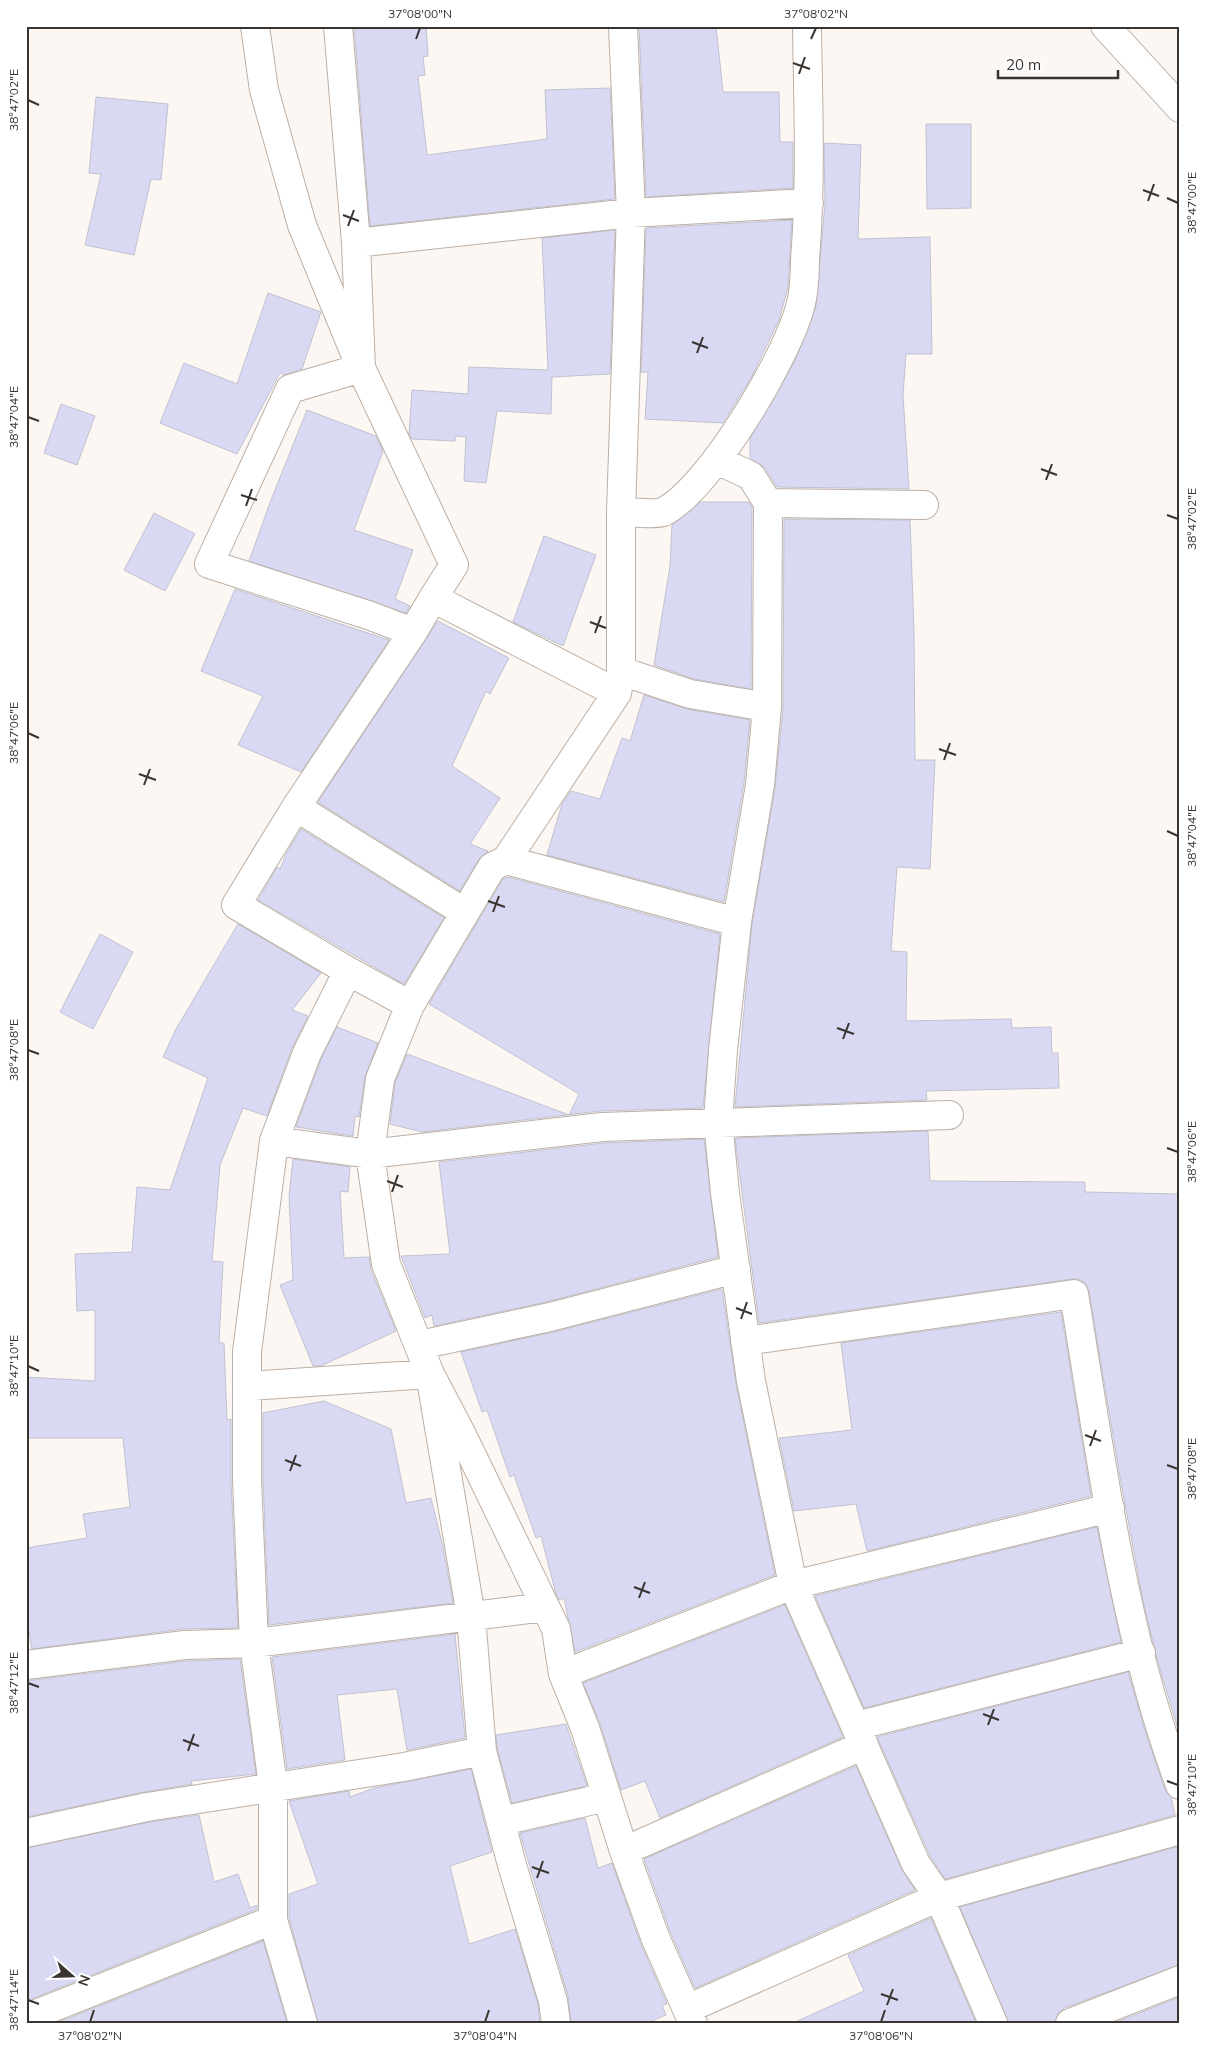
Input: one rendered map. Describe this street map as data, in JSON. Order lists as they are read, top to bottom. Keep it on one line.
{"scale_bar":"20 m","north":"right","coordinates":["37°08'00\"N","37°08'02\"N","38°47'02\"E","38°47'00\"E","38°47'04\"E","38°47'06\"E","38°47'08\"E","38°47'10\"E","38°47'12\"E","38°47'14\"E","37°08'04\"N","37°08'06\"N"]}
